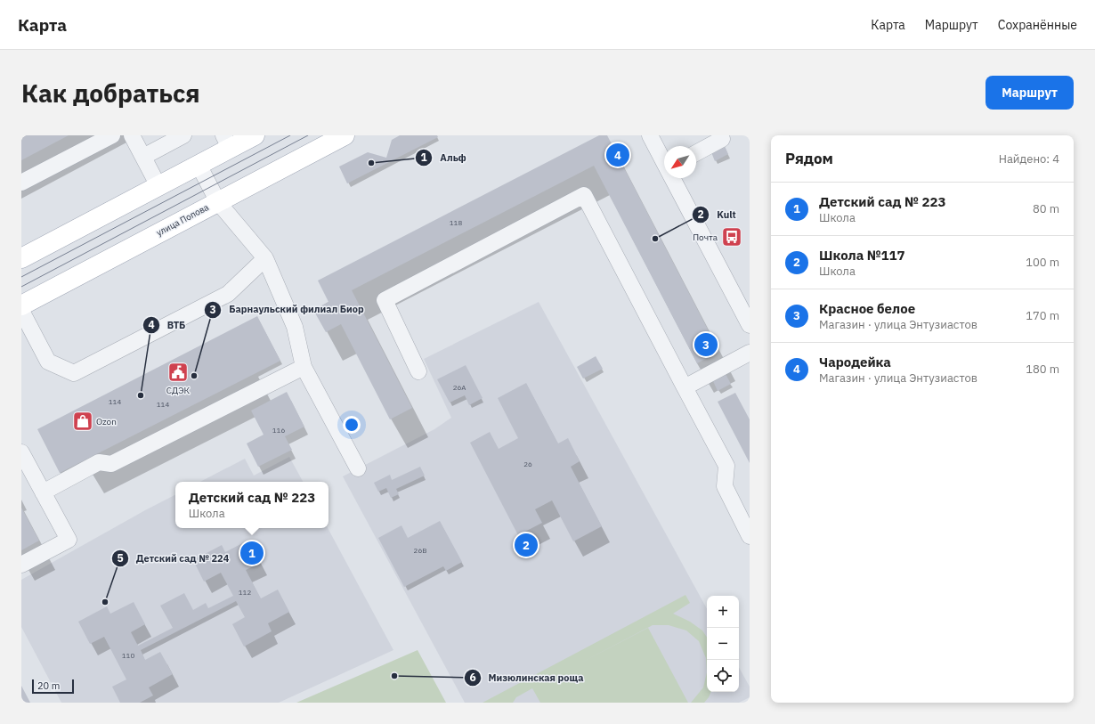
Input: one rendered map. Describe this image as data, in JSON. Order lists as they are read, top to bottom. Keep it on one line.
{"streets":{"main road":["улица Попова"]},"places":{"other":["Альф","Kult","Барнаульский филиал Биор","ВТБ","Детский сад № 224","Мизюлинская роща"],"bus stop":["Почта"],"public building":["СДЭК"],"shop":["Ozon"]},"house_numbers":["118","26А","114","114","116","26","26В","112","110"],"scale_bar":"20 m","north":"bottom left","page":{"header":"Карта","nav":["Карта","Маршрут","Сохранённые"],"buttons":"Маршрут","title":"Как добраться","heading":["Рядом","Найдено: 4"],"pins":["4","3","2","1"],"list":[{"mark":"1","name":"Детский сад № 223","note":"Школа","value":"80 m"},{"mark":"2","name":"Школа №117","note":"Школа","value":"100 m"},{"mark":"3","name":"Красное белое","note":"Магазин · улица Энтузиастов","value":"170 m"},{"mark":"4","name":"Чародейка","note":"Магазин · улица Энтузиастов","value":"180 m"}],"popup":["Детский сад № 223","Школа"],"map_buttons":["+","−"],"scale":"20 m"}}
